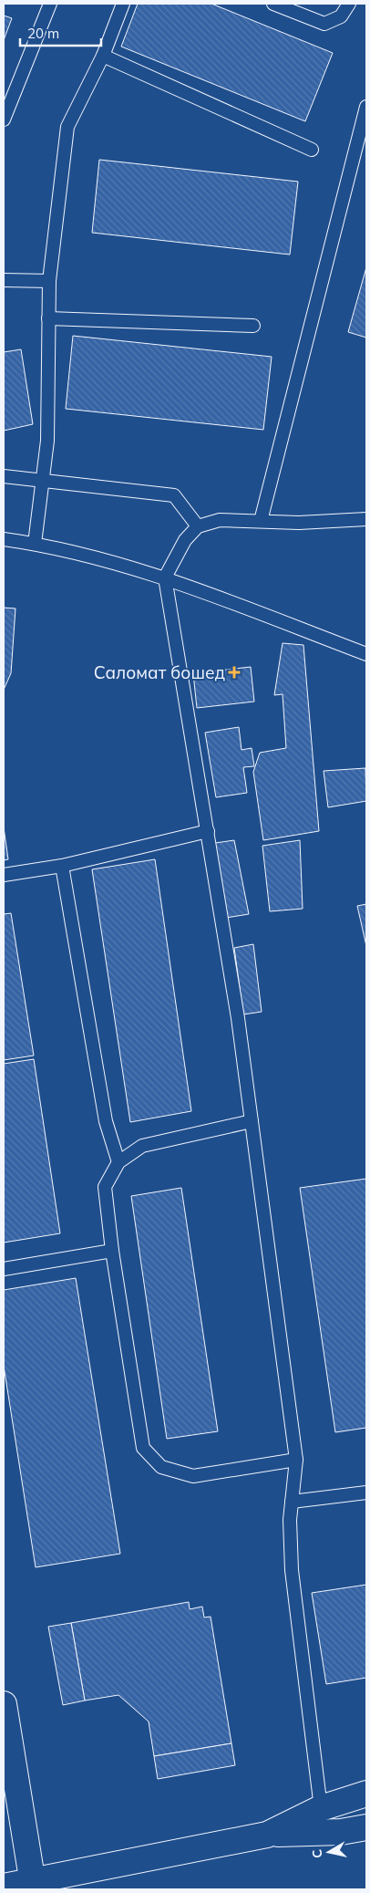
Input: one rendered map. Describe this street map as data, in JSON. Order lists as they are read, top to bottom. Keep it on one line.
{"places":{"health":["Саломат бошед"]},"scale_bar":"20 m","north":"left"}
